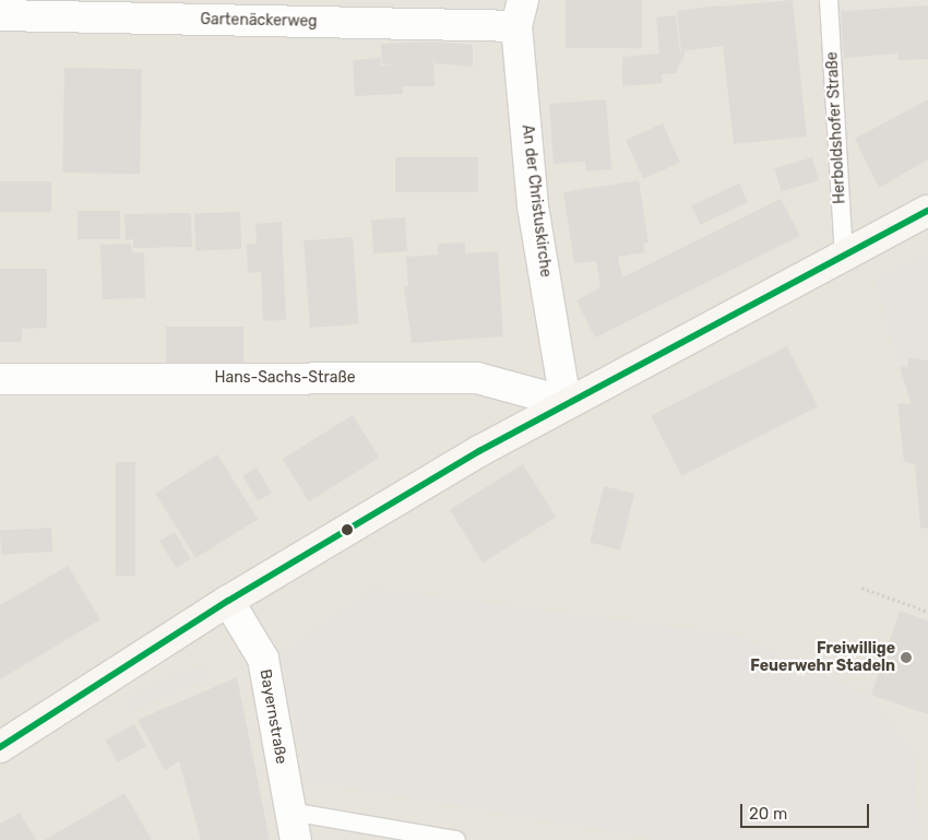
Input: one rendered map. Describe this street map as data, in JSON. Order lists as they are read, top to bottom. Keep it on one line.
{"streets":{"street":["Gartenäckerweg","An der Christuskirche","Hans-Sachs-Straße","Bayernstraße"],"lane":["Herboldshofer Straße"]},"crossings":[["Gartenäckerweg","An der Christuskirche"],["An der Christuskirche","Hans-Sachs-Straße"]],"places":["Freiwillige Feuerwehr Stadeln"],"scale_bar":"20 m"}
